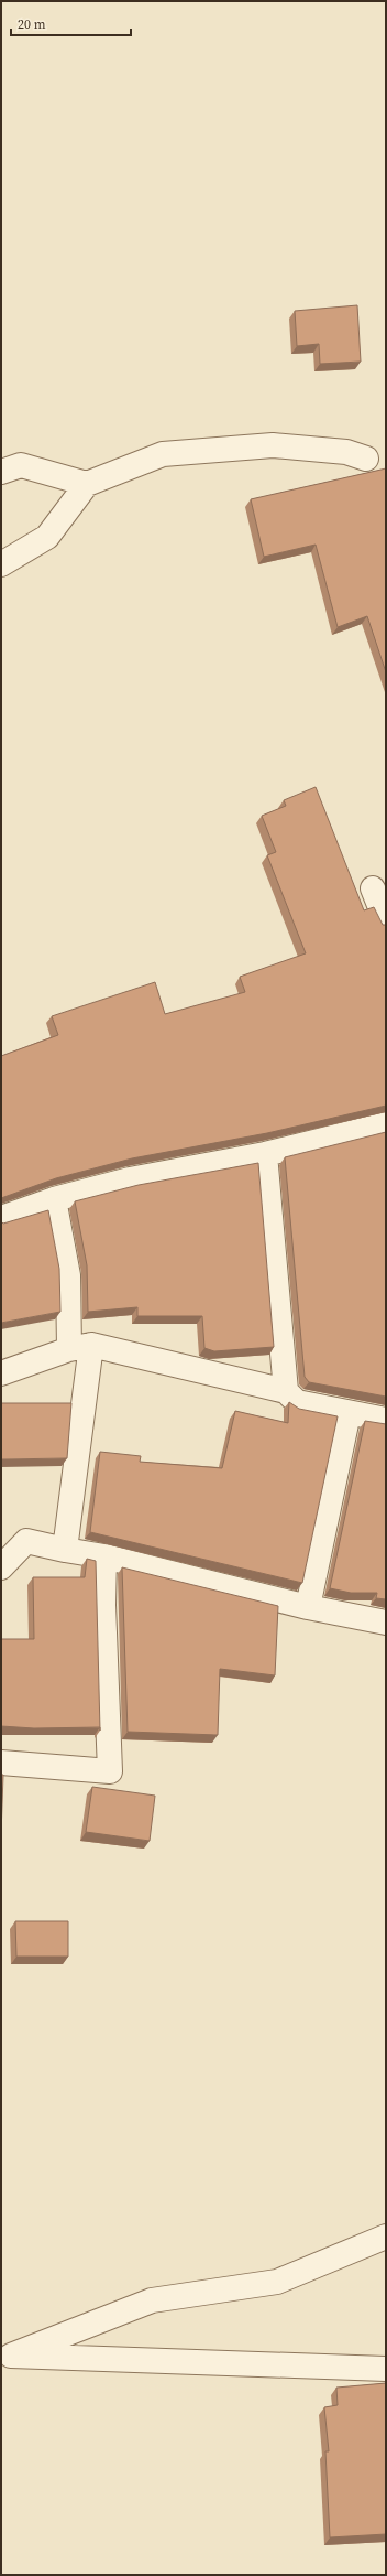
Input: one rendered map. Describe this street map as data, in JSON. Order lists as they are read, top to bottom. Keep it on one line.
{"scale_bar":"20 m"}
